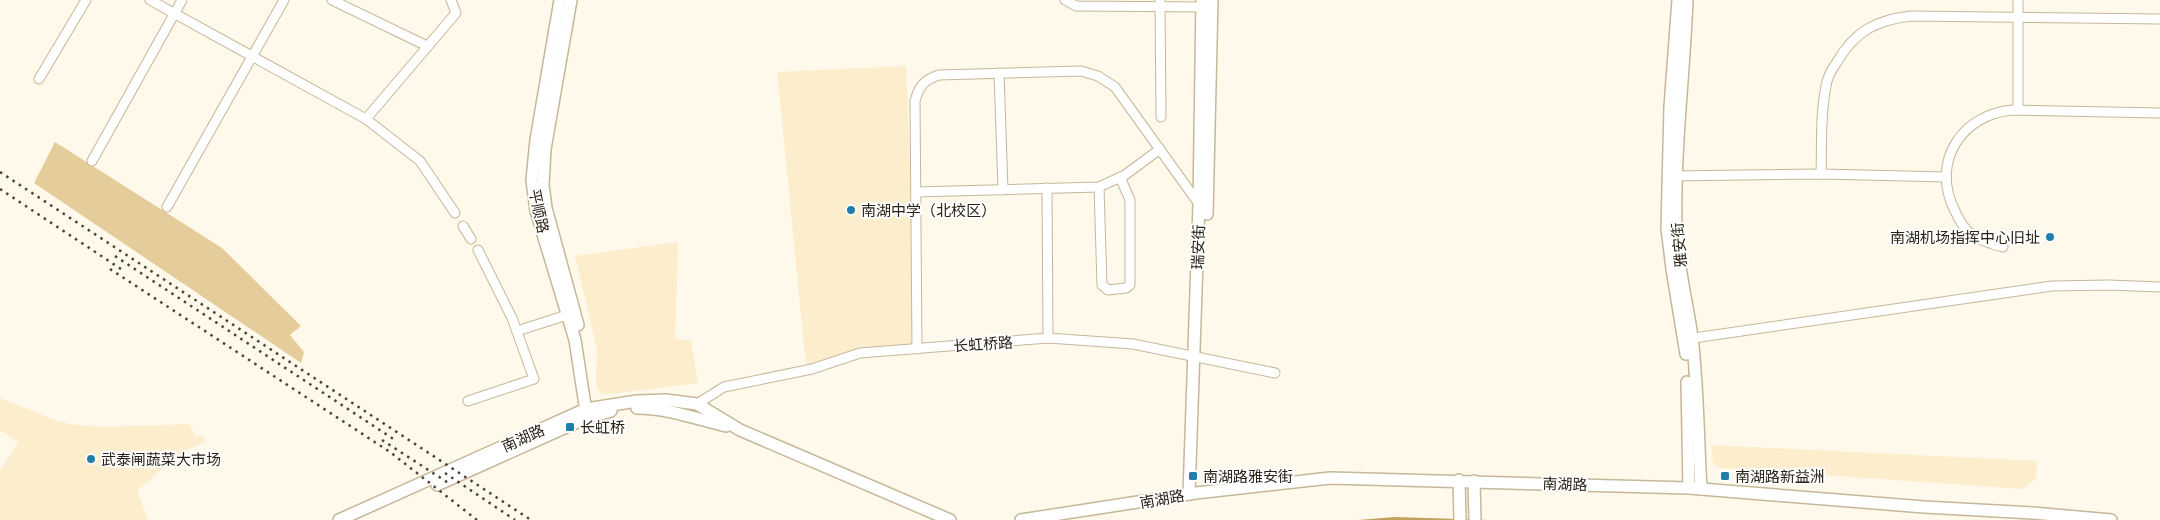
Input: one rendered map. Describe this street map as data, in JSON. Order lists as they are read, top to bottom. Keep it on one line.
{"streets":{"main road":["平顺路","雅安街","瑞安街","南湖路"],"street":["长虹桥路"]},"crossings":[["平顺路","南湖路"],["雅安街","南湖路"],["瑞安街","长虹桥路"],["瑞安街","南湖路"],["长虹桥路","南湖路"]],"places":{"other":["南湖中学（北校区）","南湖机场指挥中心旧址","武泰闸蔬菜大市场"],"transit":["长虹桥","南湖路雅安街","南湖路新益洲"]}}
